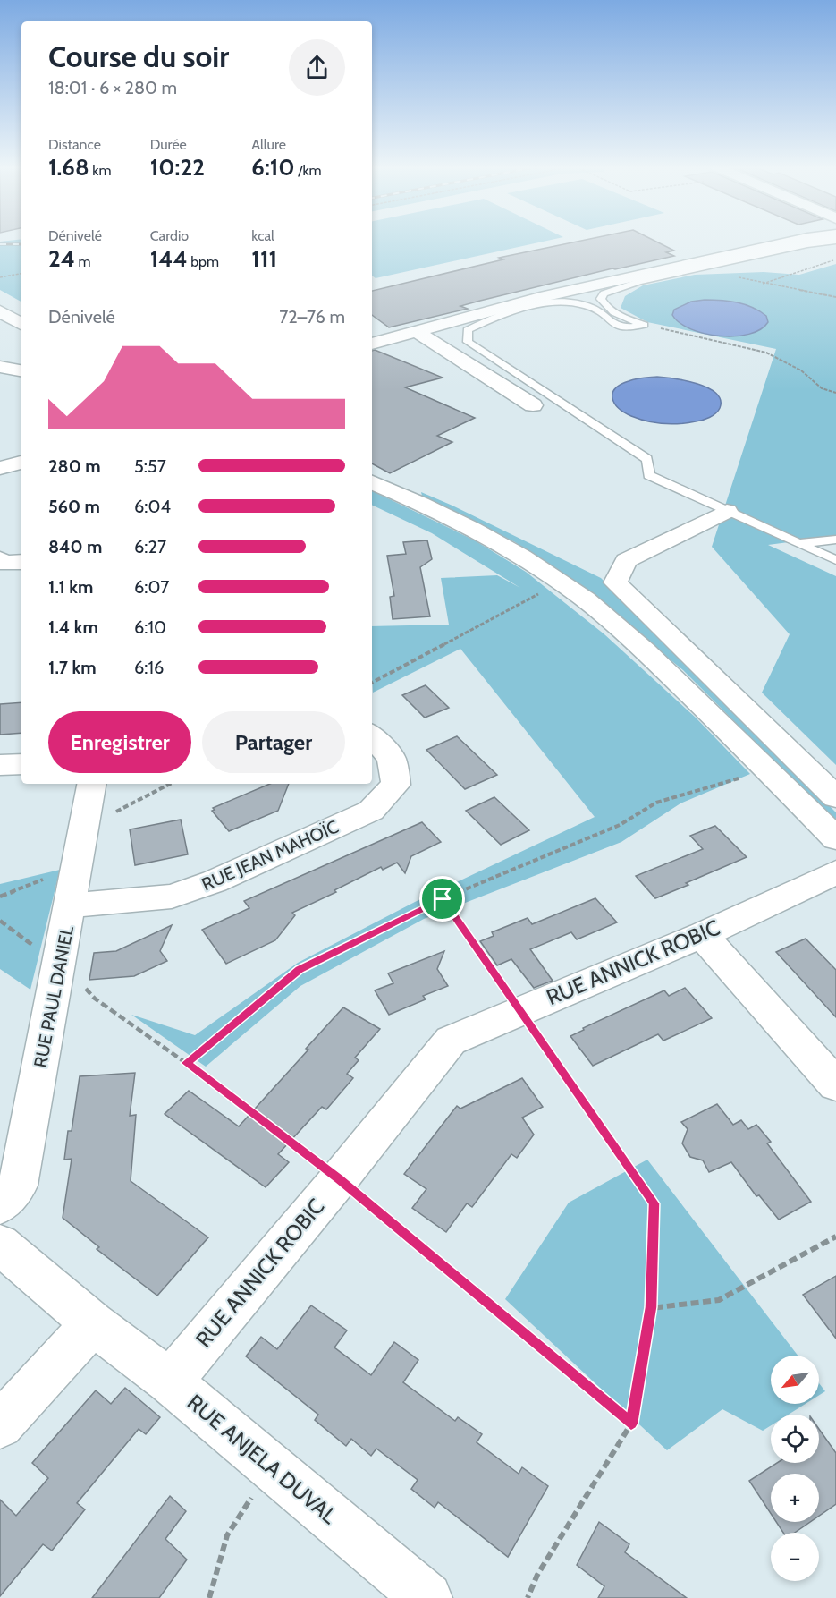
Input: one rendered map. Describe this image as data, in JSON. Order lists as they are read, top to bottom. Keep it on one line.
{"streets":{"street":["RUE JEAN MAHOÏC","RUE ANNICK ROBIC","RUE PAUL DANIEL","RUE ANJELA DUVAL"]},"crossings":[["RUE JEAN MAHOÏC","RUE PAUL DANIEL"],["RUE ANNICK ROBIC","RUE ANJELA DUVAL"]],"north":"bottom left","page":{"heading":["Course du soir","18:01 · 6 × 280 m"],"stats":[["Distance","1.68 km"],["Durée","10:22"],["Allure","6:10 /km"],["Dénivelé","24 m"],["Cardio","144 bpm"],["kcal","111"]],"chart":["Dénivelé","72–76 m"],"list":[{"name":"280 m","note":"5:57"},{"name":"560 m","note":"6:04"},{"name":"840 m","note":"6:27"},{"name":"1.1 km","note":"6:07"},{"name":"1.4 km","note":"6:10"},{"name":"1.7 km","note":"6:16"}],"buttons":["Enregistrer","Partager"],"map_buttons":["+","−"]}}
